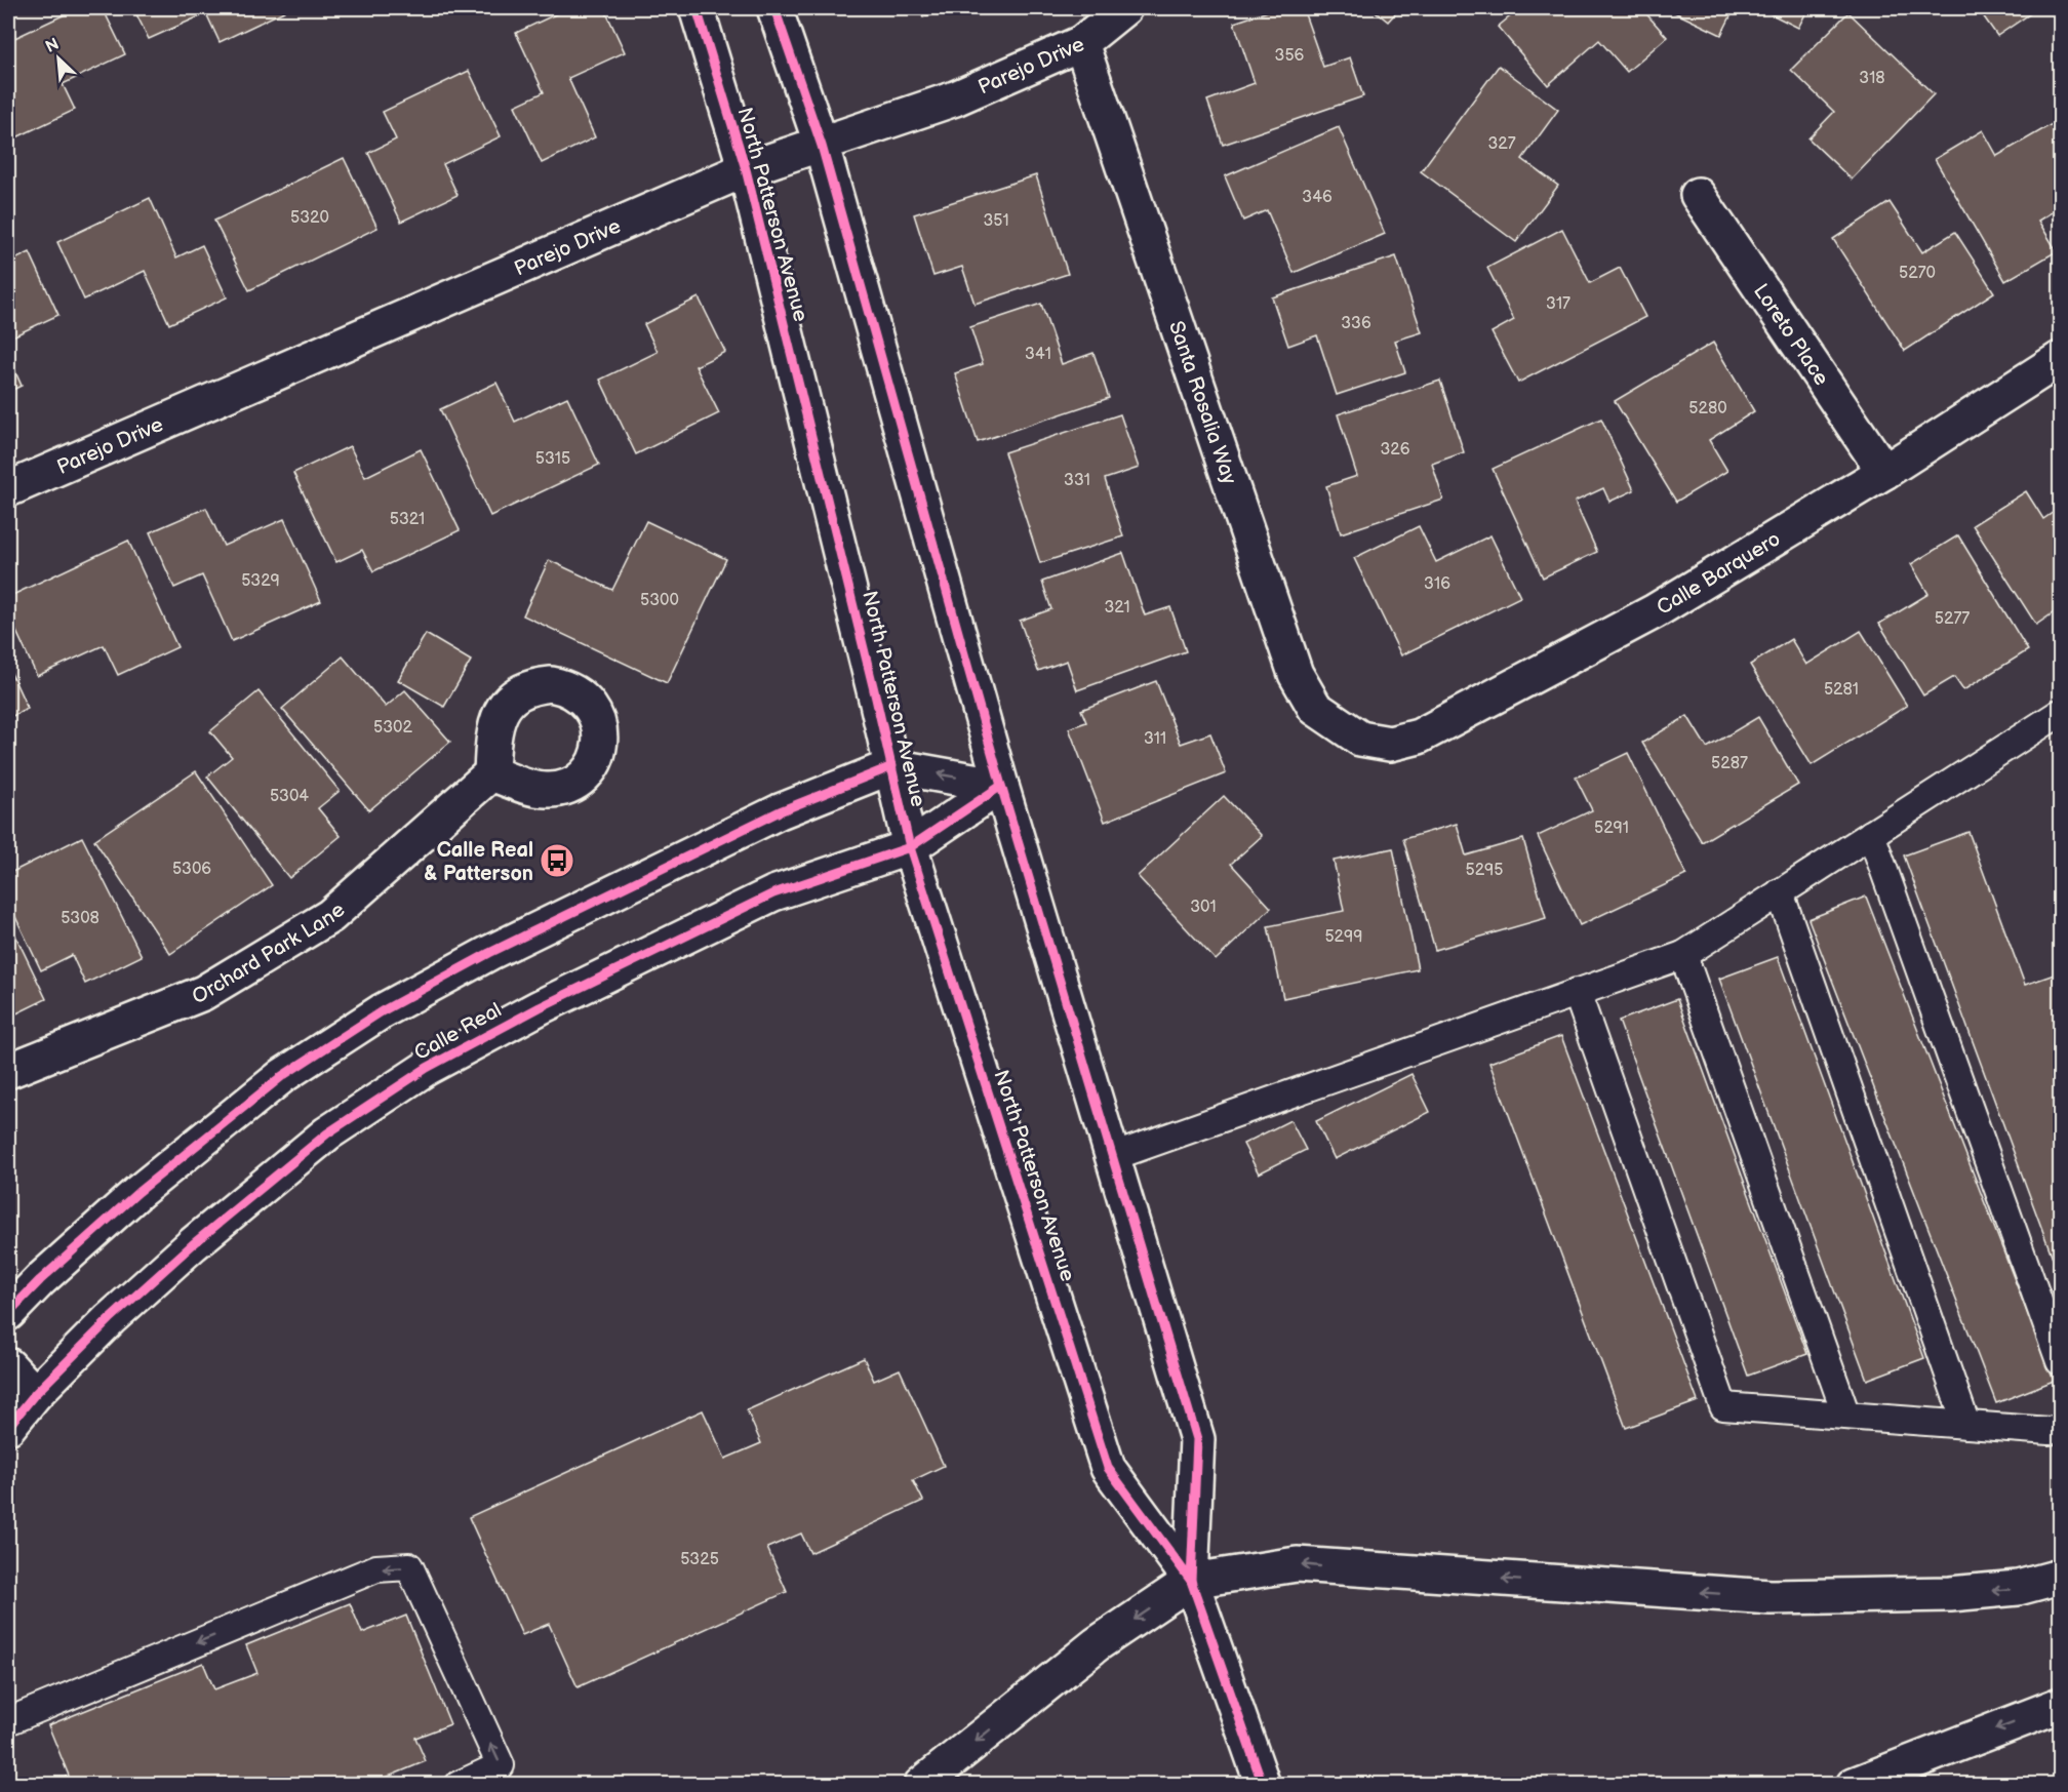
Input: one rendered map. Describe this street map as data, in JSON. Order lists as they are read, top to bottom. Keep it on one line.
{"streets":{"main road":["Parejo Drive","North Patterson Avenue","Loreto Place","Santa Rosalia Way","Calle Barquero","Orchard Park Lane","Calle Real"]},"crossings":[["Parejo Drive","North Patterson Avenue"],["Parejo Drive","Santa Rosalia Way"],["North Patterson Avenue","Calle Real"],["Loreto Place","Calle Barquero"],["Santa Rosalia Way","Calle Barquero"]],"places":{"bus stop":["Calle Real & Patterson"]},"house_numbers":["356","318","327","346","5320","351","5270","317","336","341","5280","326","5315","331","5321","5329","316","5300","321","5277","5281","5302","311","5287","5304","5291","5306","5295","301","5308","5299","5325"],"north":"top left"}
